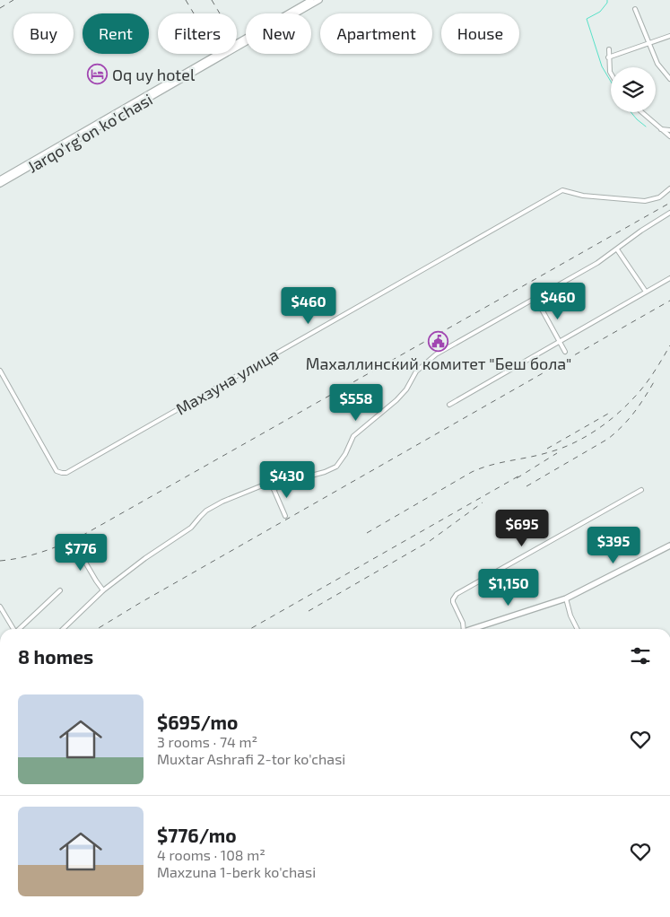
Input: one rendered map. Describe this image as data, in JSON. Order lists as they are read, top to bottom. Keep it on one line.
{"streets":{"main road":["Jarqo'rg'on ko'chasi"],"street":["Махзуна улица"]},"places":{"hotel":["Oq uy hotel"],"public building":["Махаллинский комитет \"Беш бола\""]},"page":{"chip":["Buy","Rent","Filters","New","Apartment","House"],"price":["$460","$460","$558","$430","$695","$395","$776","$1,150"],"heading":"8 homes","list":[{"name":"$695/mo","note":"3 rooms · 74 m² · Muxtar Ashrafi 2-tor ko'chasi"},{"name":"$776/mo","note":"4 rooms · 108 m² · Maxzuna 1-berk ko'chasi"}]}}
